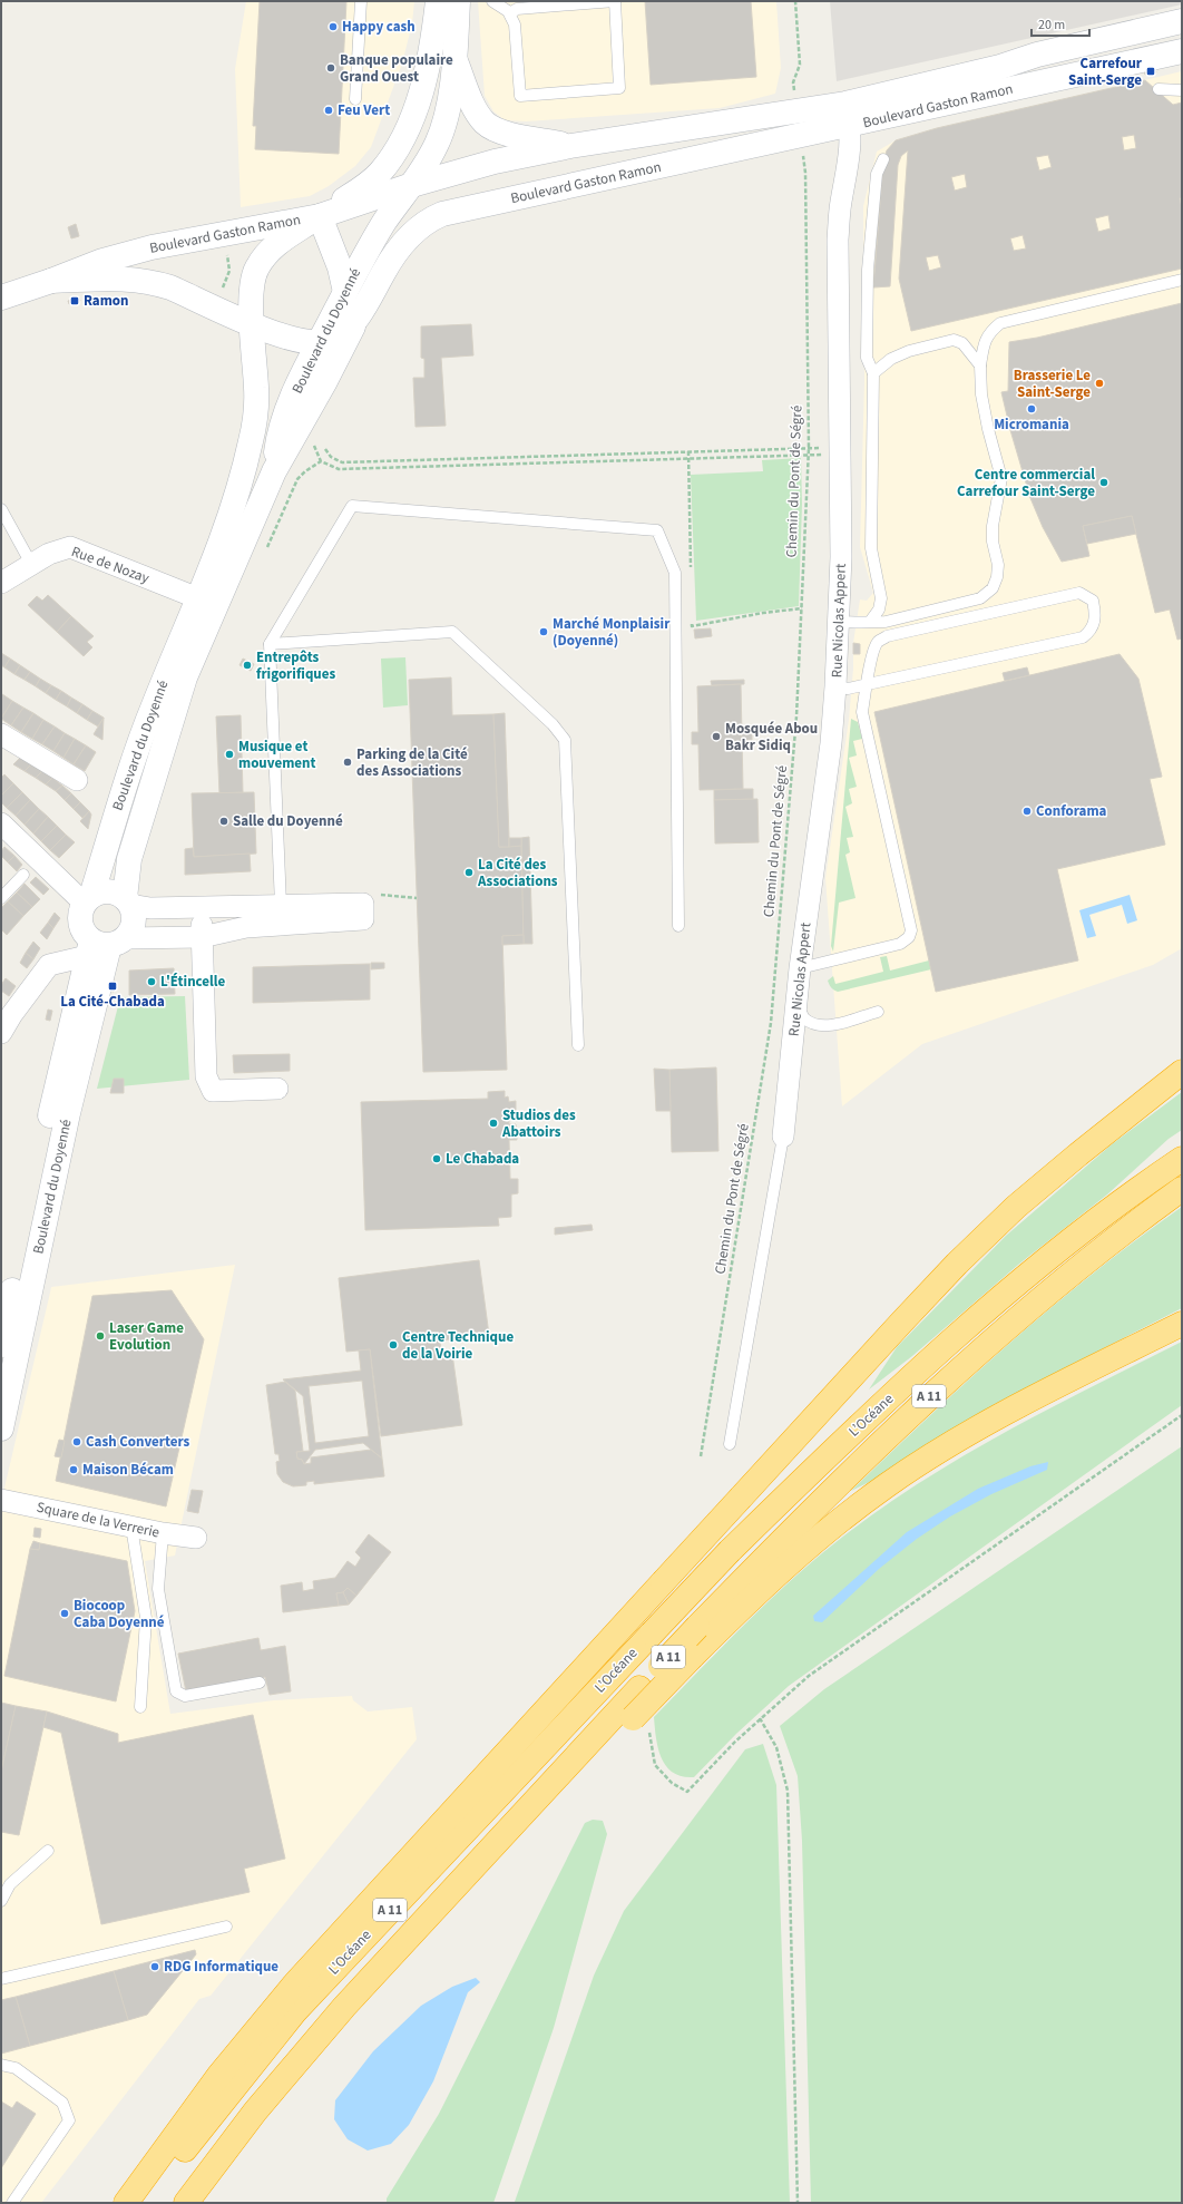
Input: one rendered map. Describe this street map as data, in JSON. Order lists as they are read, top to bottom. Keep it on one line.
{"streets":{"highway":["A 11","L’Océane"],"main road":["Boulevard Gaston Ramon","Boulevard du Doyenné"],"street":["Rue de Nozay","Rue Nicolas Appert","Square de la Verrerie"],"path":["Chemin du Pont de Ségré"]},"crossings":[["Boulevard Gaston Ramon","Boulevard du Doyenné"],["Boulevard Gaston Ramon","Rue Nicolas Appert"],["Boulevard du Doyenné","Rue de Nozay"]],"places":{"other":["Happy cash","Banque populaire Grand Ouest","Feu Vert","Brasserie Le Saint-Serge","Micromania","Centre commercial Carrefour Saint-Serge","Marché Monplaisir (Doyenné)","Entrepôts frigorifiques","Mosquée Abou Bakr Sidiq","Musique et mouvement","Parking de la Cité des Associations","Conforama","Salle du Doyenné","La Cité des Associations","L'Étincelle","Studios des Abattoirs","Le Chabada","Laser Game Evolution","Centre Technique de la Voirie","Cash Converters","Maison Bécam","Biocoop Caba Doyenné","RDG Informatique"],"transit":["Carrefour Saint-Serge","Ramon","La Cité-Chabada"]},"scale_bar":"20 m"}
